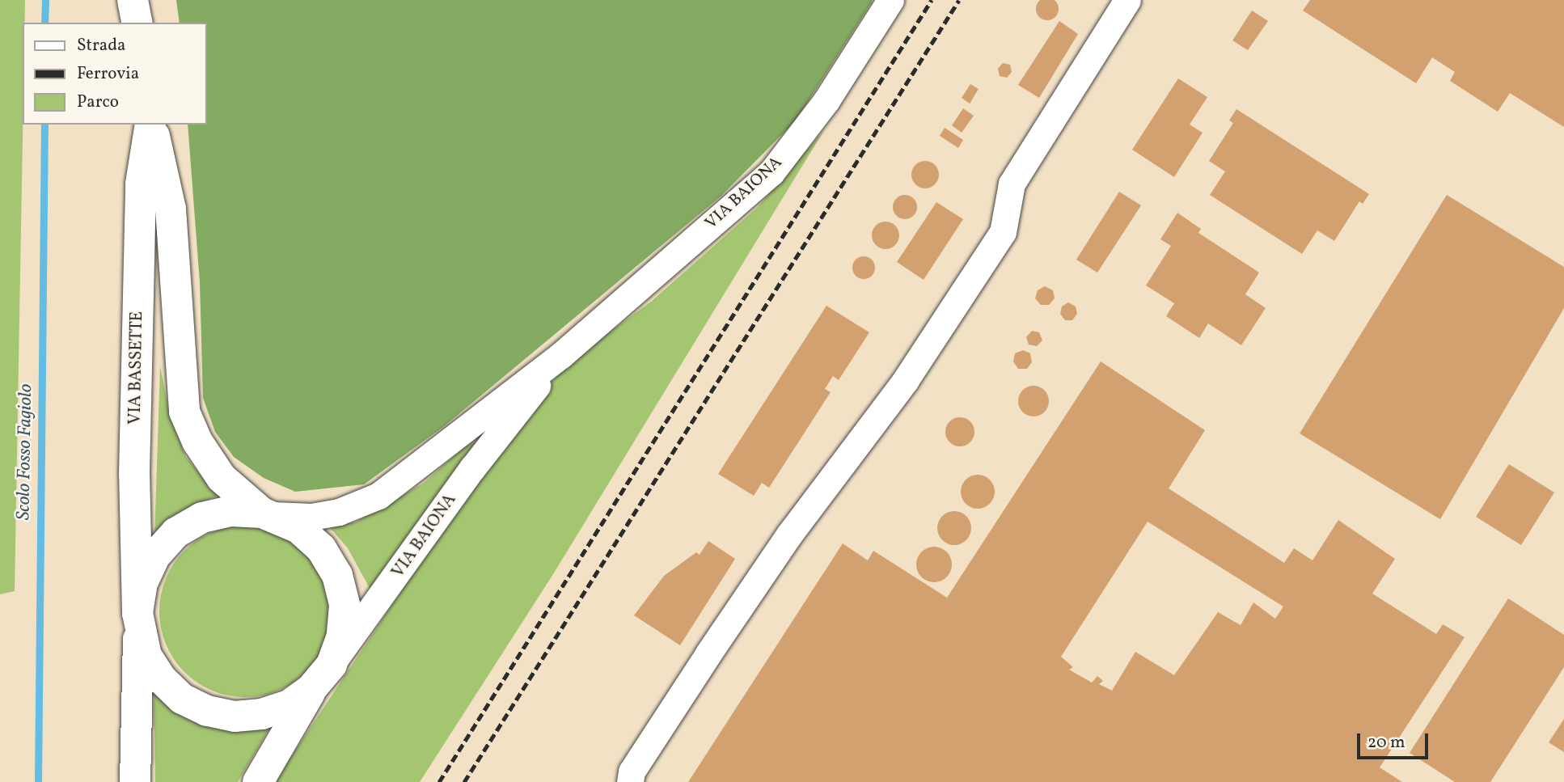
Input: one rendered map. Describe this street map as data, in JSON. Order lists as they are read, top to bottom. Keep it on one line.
{"streets":{"main road":["VIA BASSETTE"],"street":["VIA BAIONA"]},"crossings":[["VIA BAIONA","VIA BASSETTE"]],"water":["Scolo Fosso Fagiolo"],"legend":["Strada","Ferrovia","Parco"],"scale_bar":"20 m"}
